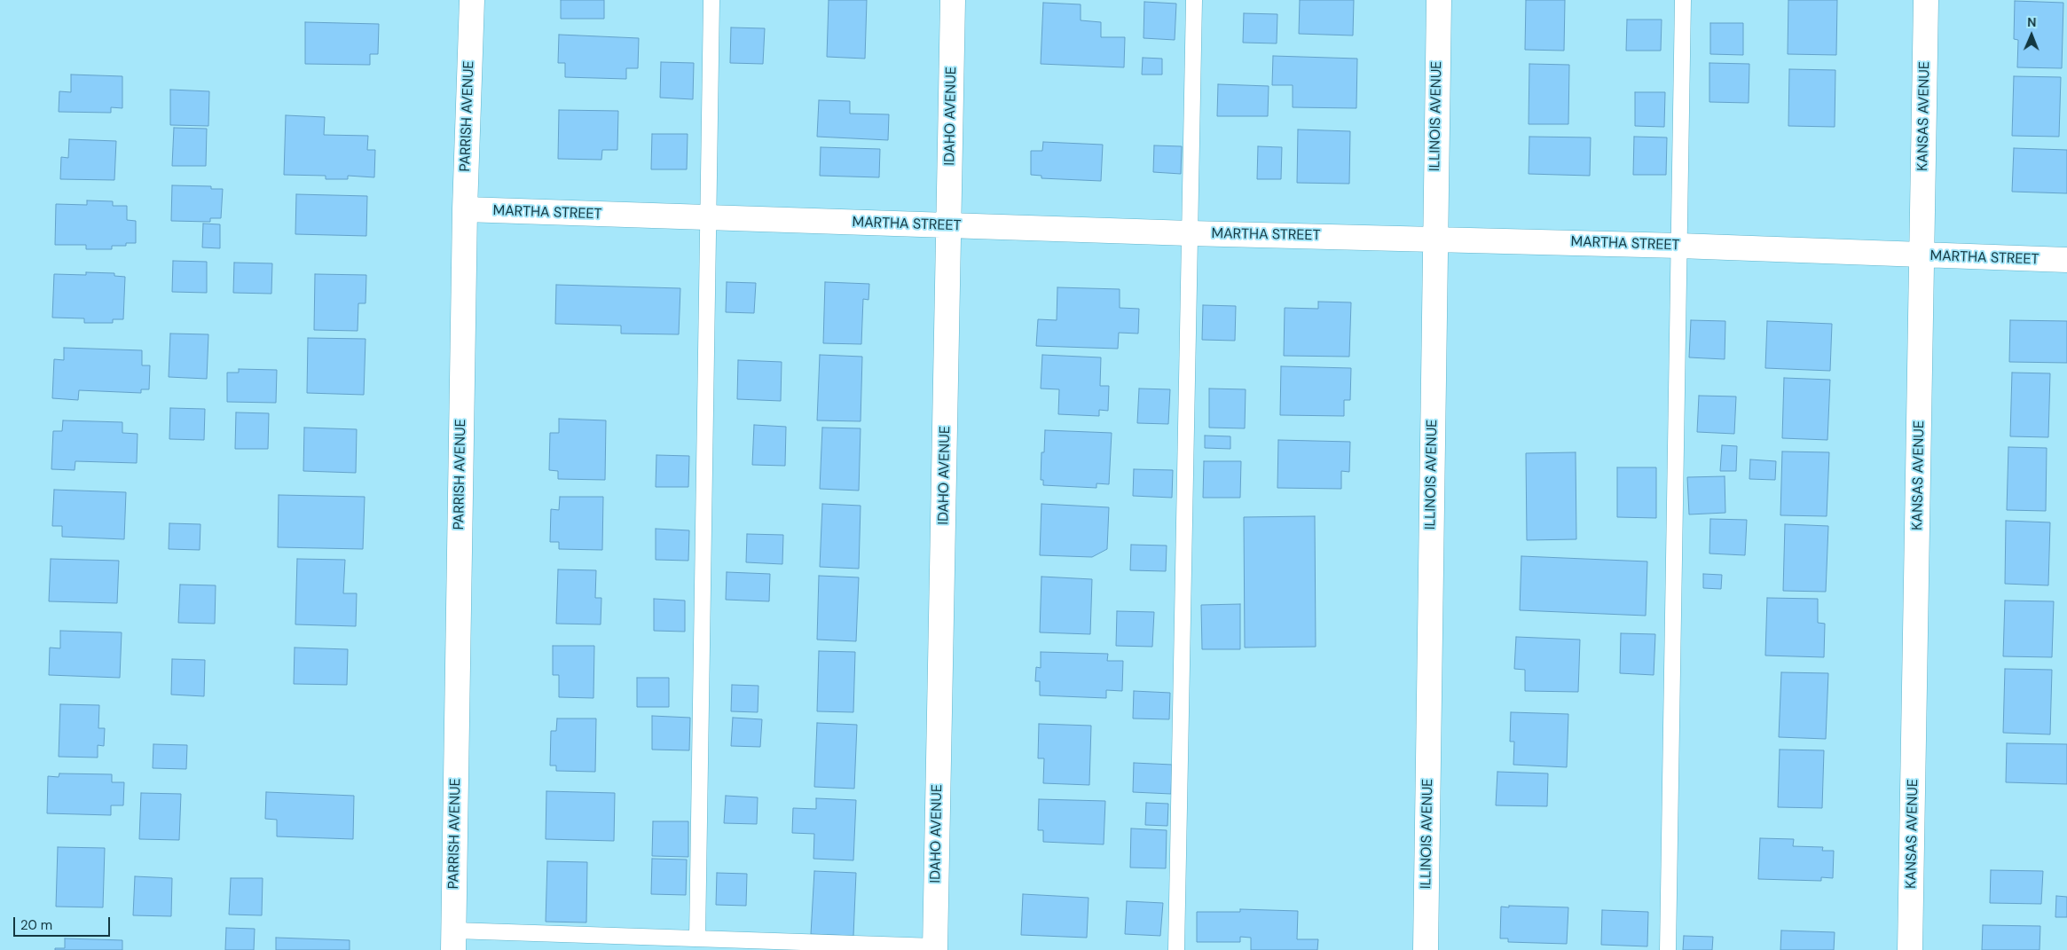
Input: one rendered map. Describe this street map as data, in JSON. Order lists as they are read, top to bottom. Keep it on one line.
{"streets":{"street":["PARRISH AVENUE","IDAHO AVENUE","ILLINOIS AVENUE","KANSAS AVENUE","MARTHA STREET"]},"crossings":[["PARRISH AVENUE","MARTHA STREET"],["IDAHO AVENUE","MARTHA STREET"],["ILLINOIS AVENUE","MARTHA STREET"],["KANSAS AVENUE","MARTHA STREET"]],"scale_bar":"20 m","north":"top"}
